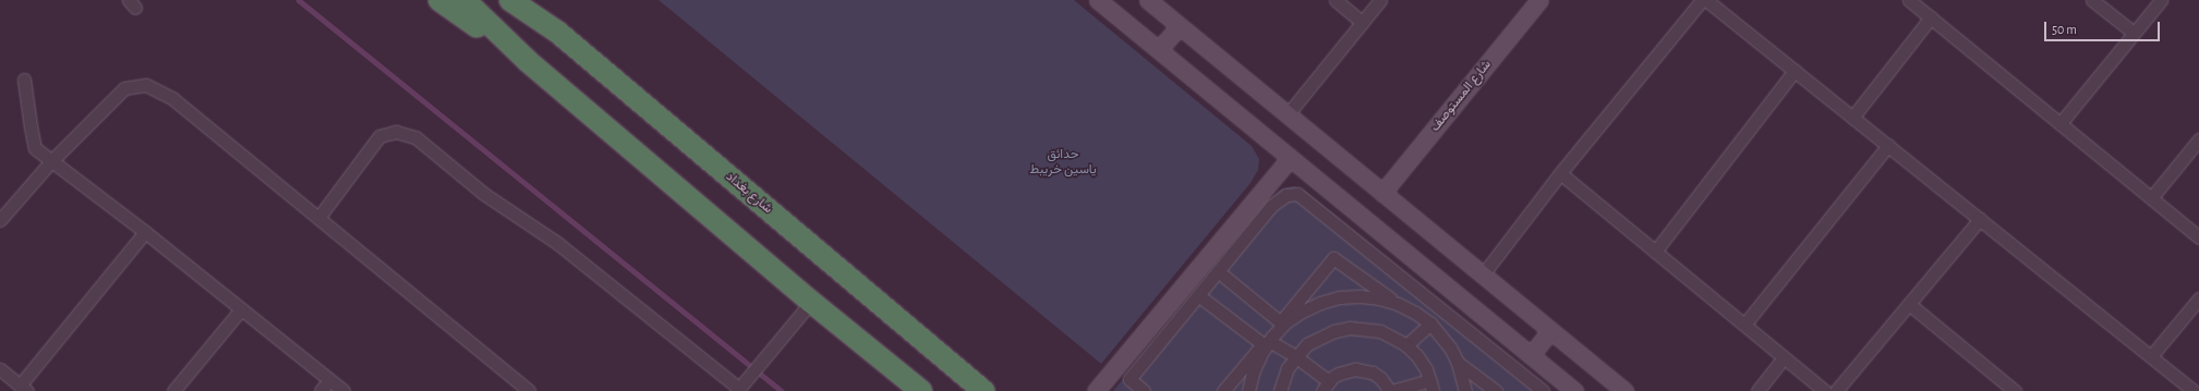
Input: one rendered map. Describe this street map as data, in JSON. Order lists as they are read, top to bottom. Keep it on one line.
{"streets":{"highway":["شارع بغداد"],"street":["شارع المستوصف"]},"parks":["حدائق ياسين خريبط"],"scale_bar":"50 m"}
